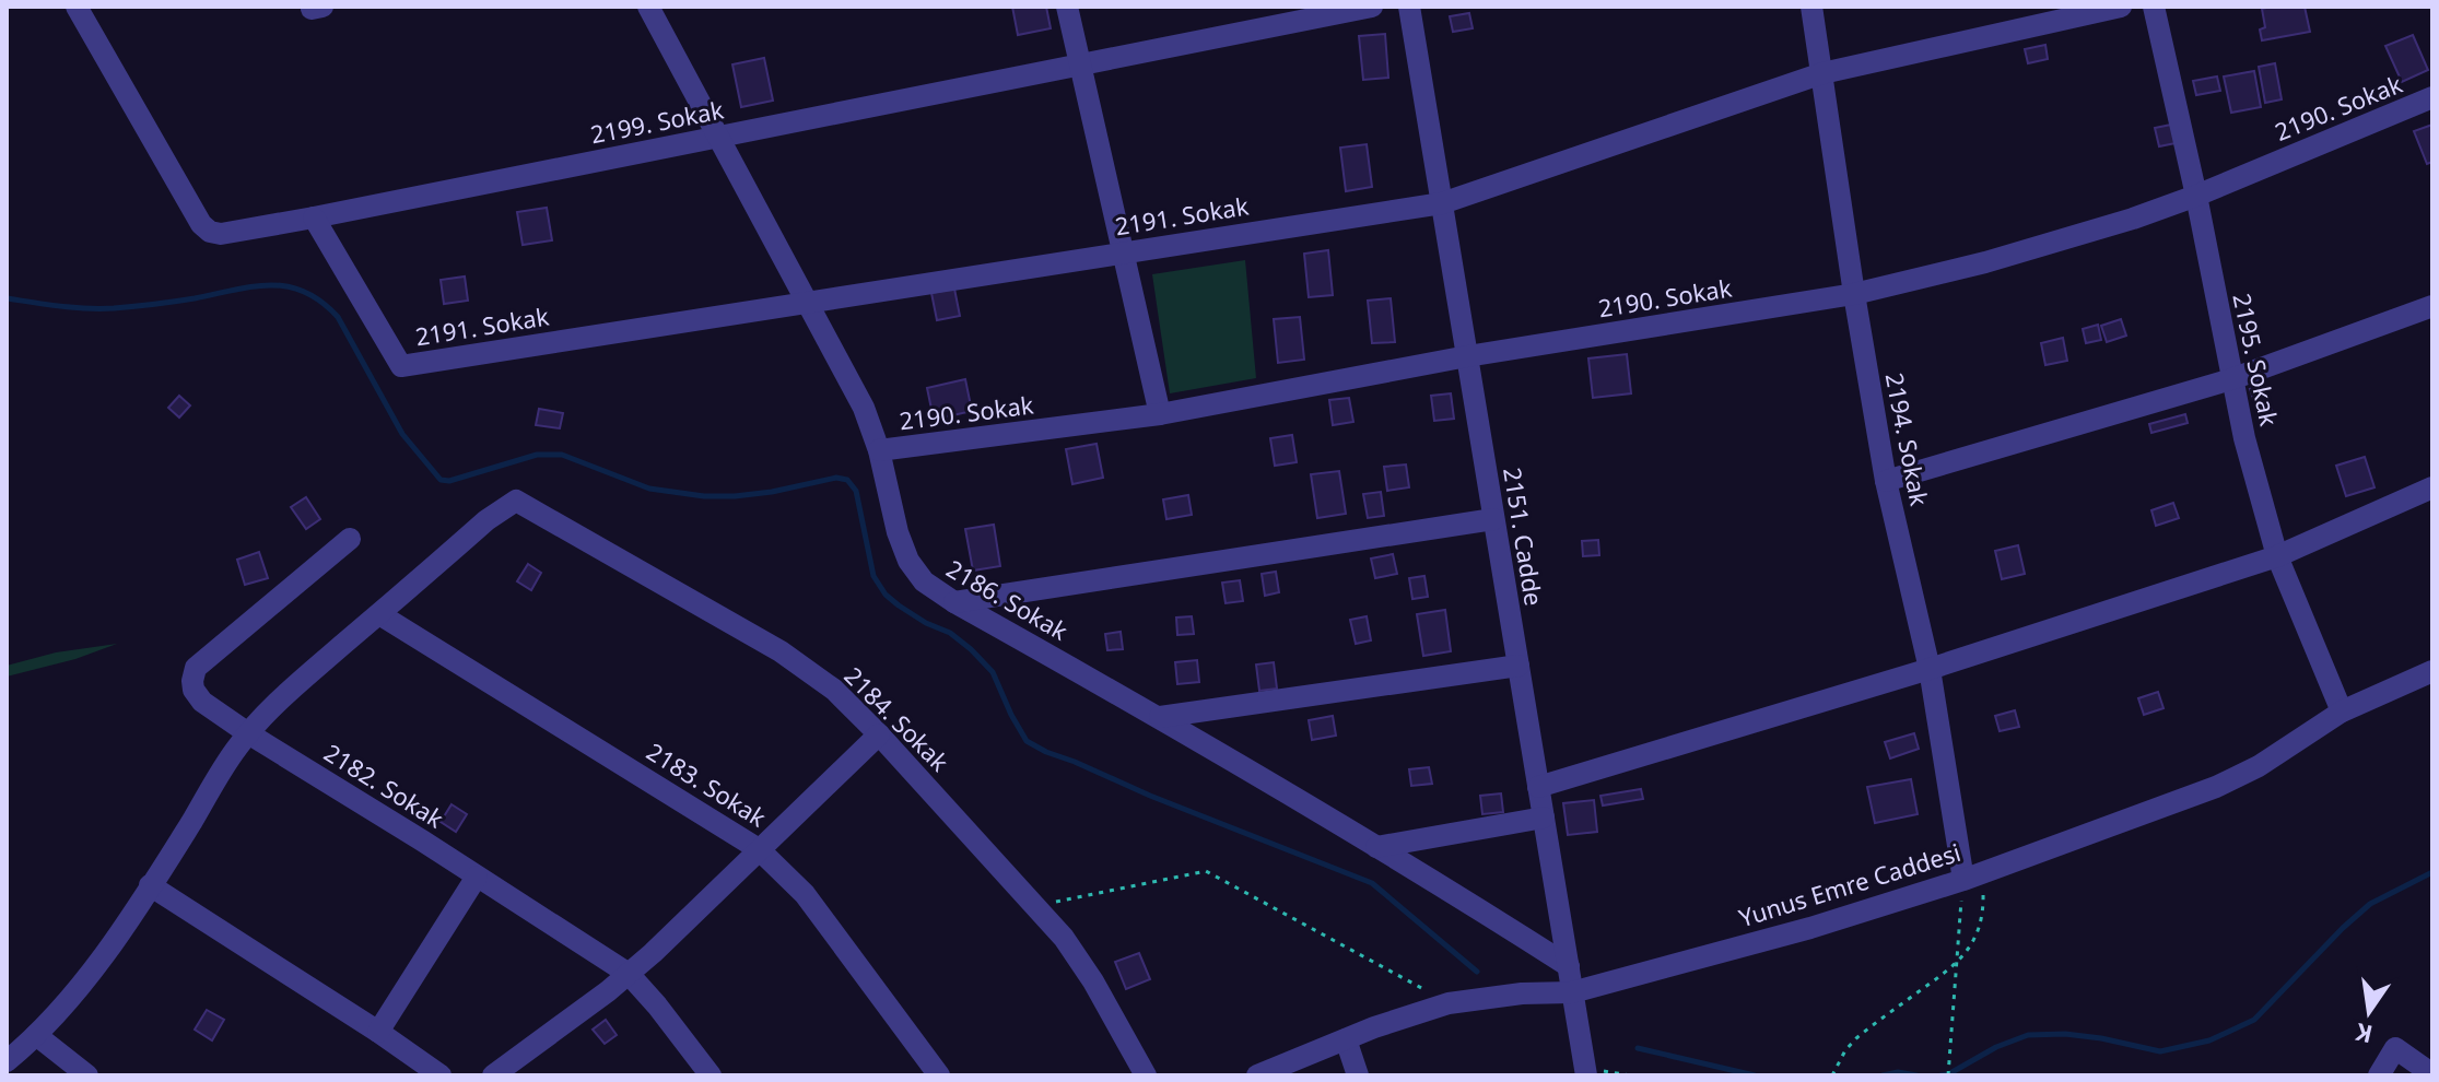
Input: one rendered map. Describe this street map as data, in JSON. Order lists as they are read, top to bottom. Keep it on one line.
{"streets":{"street":["2190. Sokak","2199. Sokak","2191. Sokak","2195. Sokak","2194. Sokak","2151. Cadde","2186. Sokak","2184. Sokak","2183. Sokak","2182. Sokak","Yunus Emre Caddesi"]},"crossings":[["2190. Sokak","2195. Sokak"],["2190. Sokak","2194. Sokak"],["2190. Sokak","2151. Cadde"],["2190. Sokak","2186. Sokak"],["2199. Sokak","2191. Sokak"],["2199. Sokak","2186. Sokak"],["2191. Sokak","2194. Sokak"],["2191. Sokak","2151. Cadde"],["2191. Sokak","2186. Sokak"],["2195. Sokak","Yunus Emre Caddesi"],["2194. Sokak","Yunus Emre Caddesi"],["2151. Cadde","2186. Sokak"],["2151. Cadde","Yunus Emre Caddesi"],["2184. Sokak","2183. Sokak"]],"north":"bottom"}
